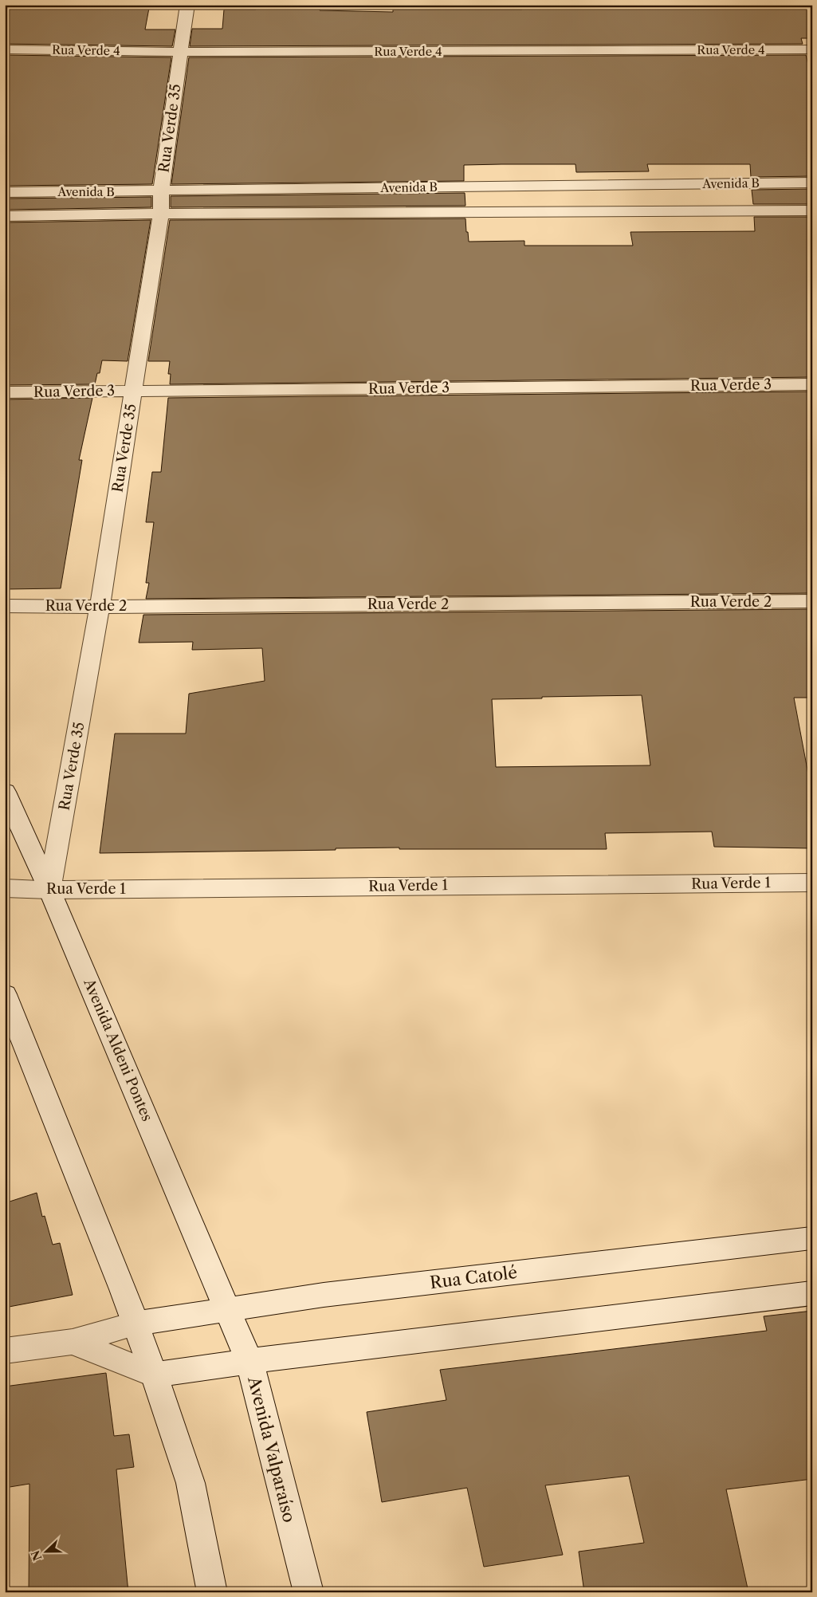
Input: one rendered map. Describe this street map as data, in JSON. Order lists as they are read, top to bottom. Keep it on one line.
{"streets":{"street":["Rua Verde 4","Rua Verde 35","Avenida B","Rua Verde 3","Rua Verde 2","Rua Verde 1","Avenida Aldeni Pontes","Rua Catolé","Avenida Valparaíso"]},"crossings":[["Rua Verde 4","Rua Verde 35"],["Rua Verde 35","Avenida B"],["Rua Verde 35","Rua Verde 3"],["Rua Verde 35","Rua Verde 2"],["Rua Verde 35","Rua Verde 1"],["Rua Verde 35","Avenida Aldeni Pontes"],["Rua Verde 1","Avenida Aldeni Pontes"],["Avenida Aldeni Pontes","Rua Catolé"],["Avenida Aldeni Pontes","Avenida Valparaíso"],["Rua Catolé","Avenida Valparaíso"]],"north":"left"}
